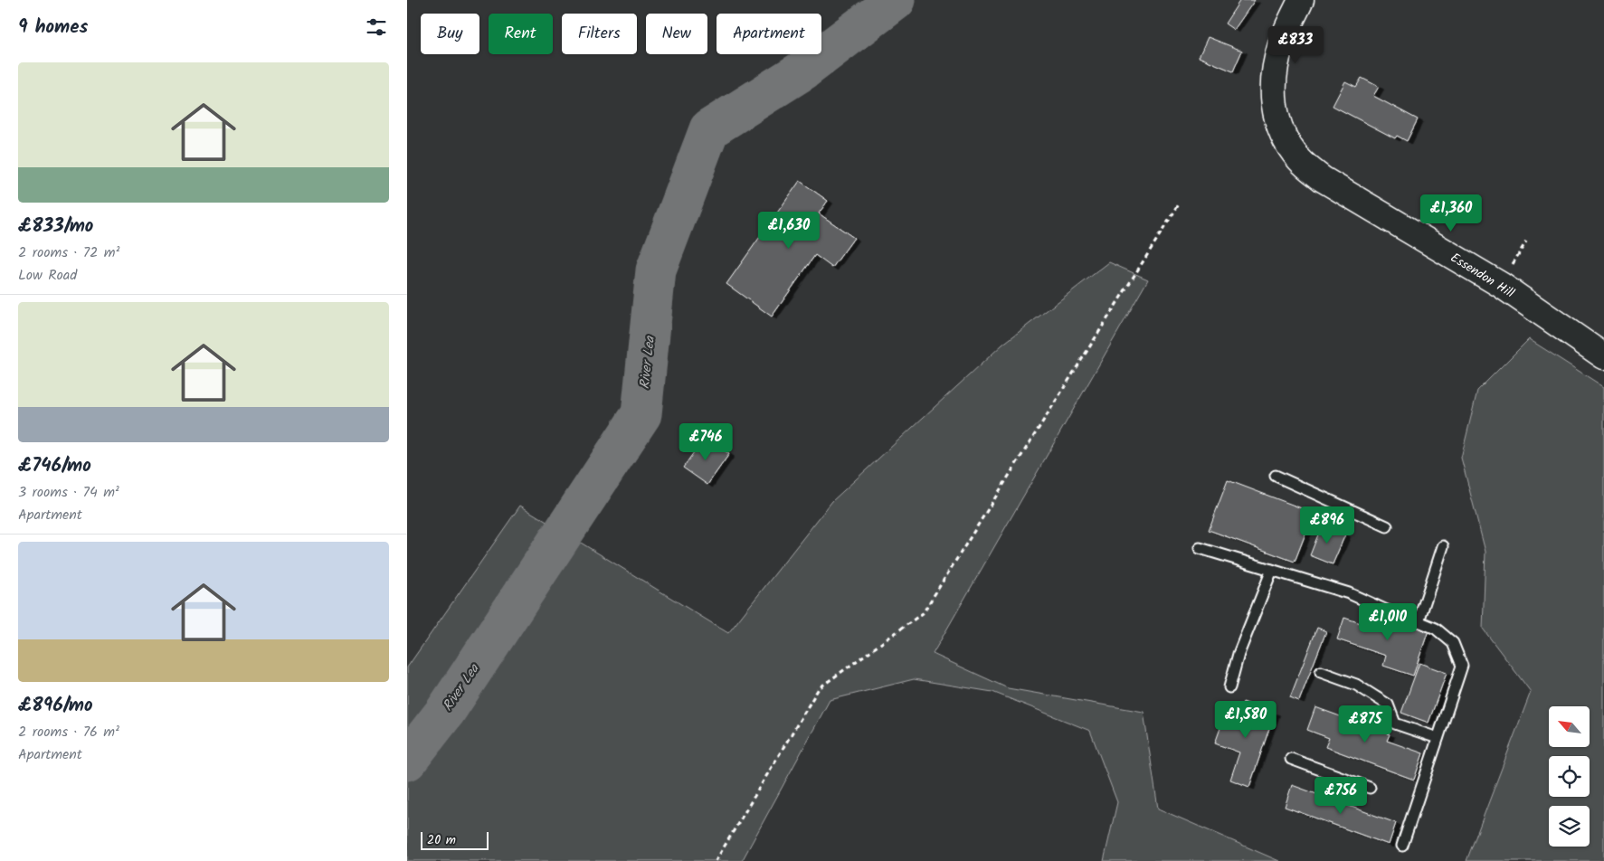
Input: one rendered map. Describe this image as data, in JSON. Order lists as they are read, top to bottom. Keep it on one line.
{"streets":{"main road":["Essendon Hill"]},"water":["River Lea"],"scale_bar":"20 m","north":"top left","page":{"heading":"9 homes","chip":["Buy","Rent","Filters","New","Apartment"],"price":["£833","£1,360","£1,630","£746","£896","£1,010","£1,580","£875","£756"],"list":[{"name":"£833/mo","note":"2 rooms · 72 m² · Low Road"},{"name":"£746/mo","note":"3 rooms · 74 m² · Apartment"},{"name":"£896/mo","note":"2 rooms · 76 m² · Apartment"}],"scale":"20 m"}}
